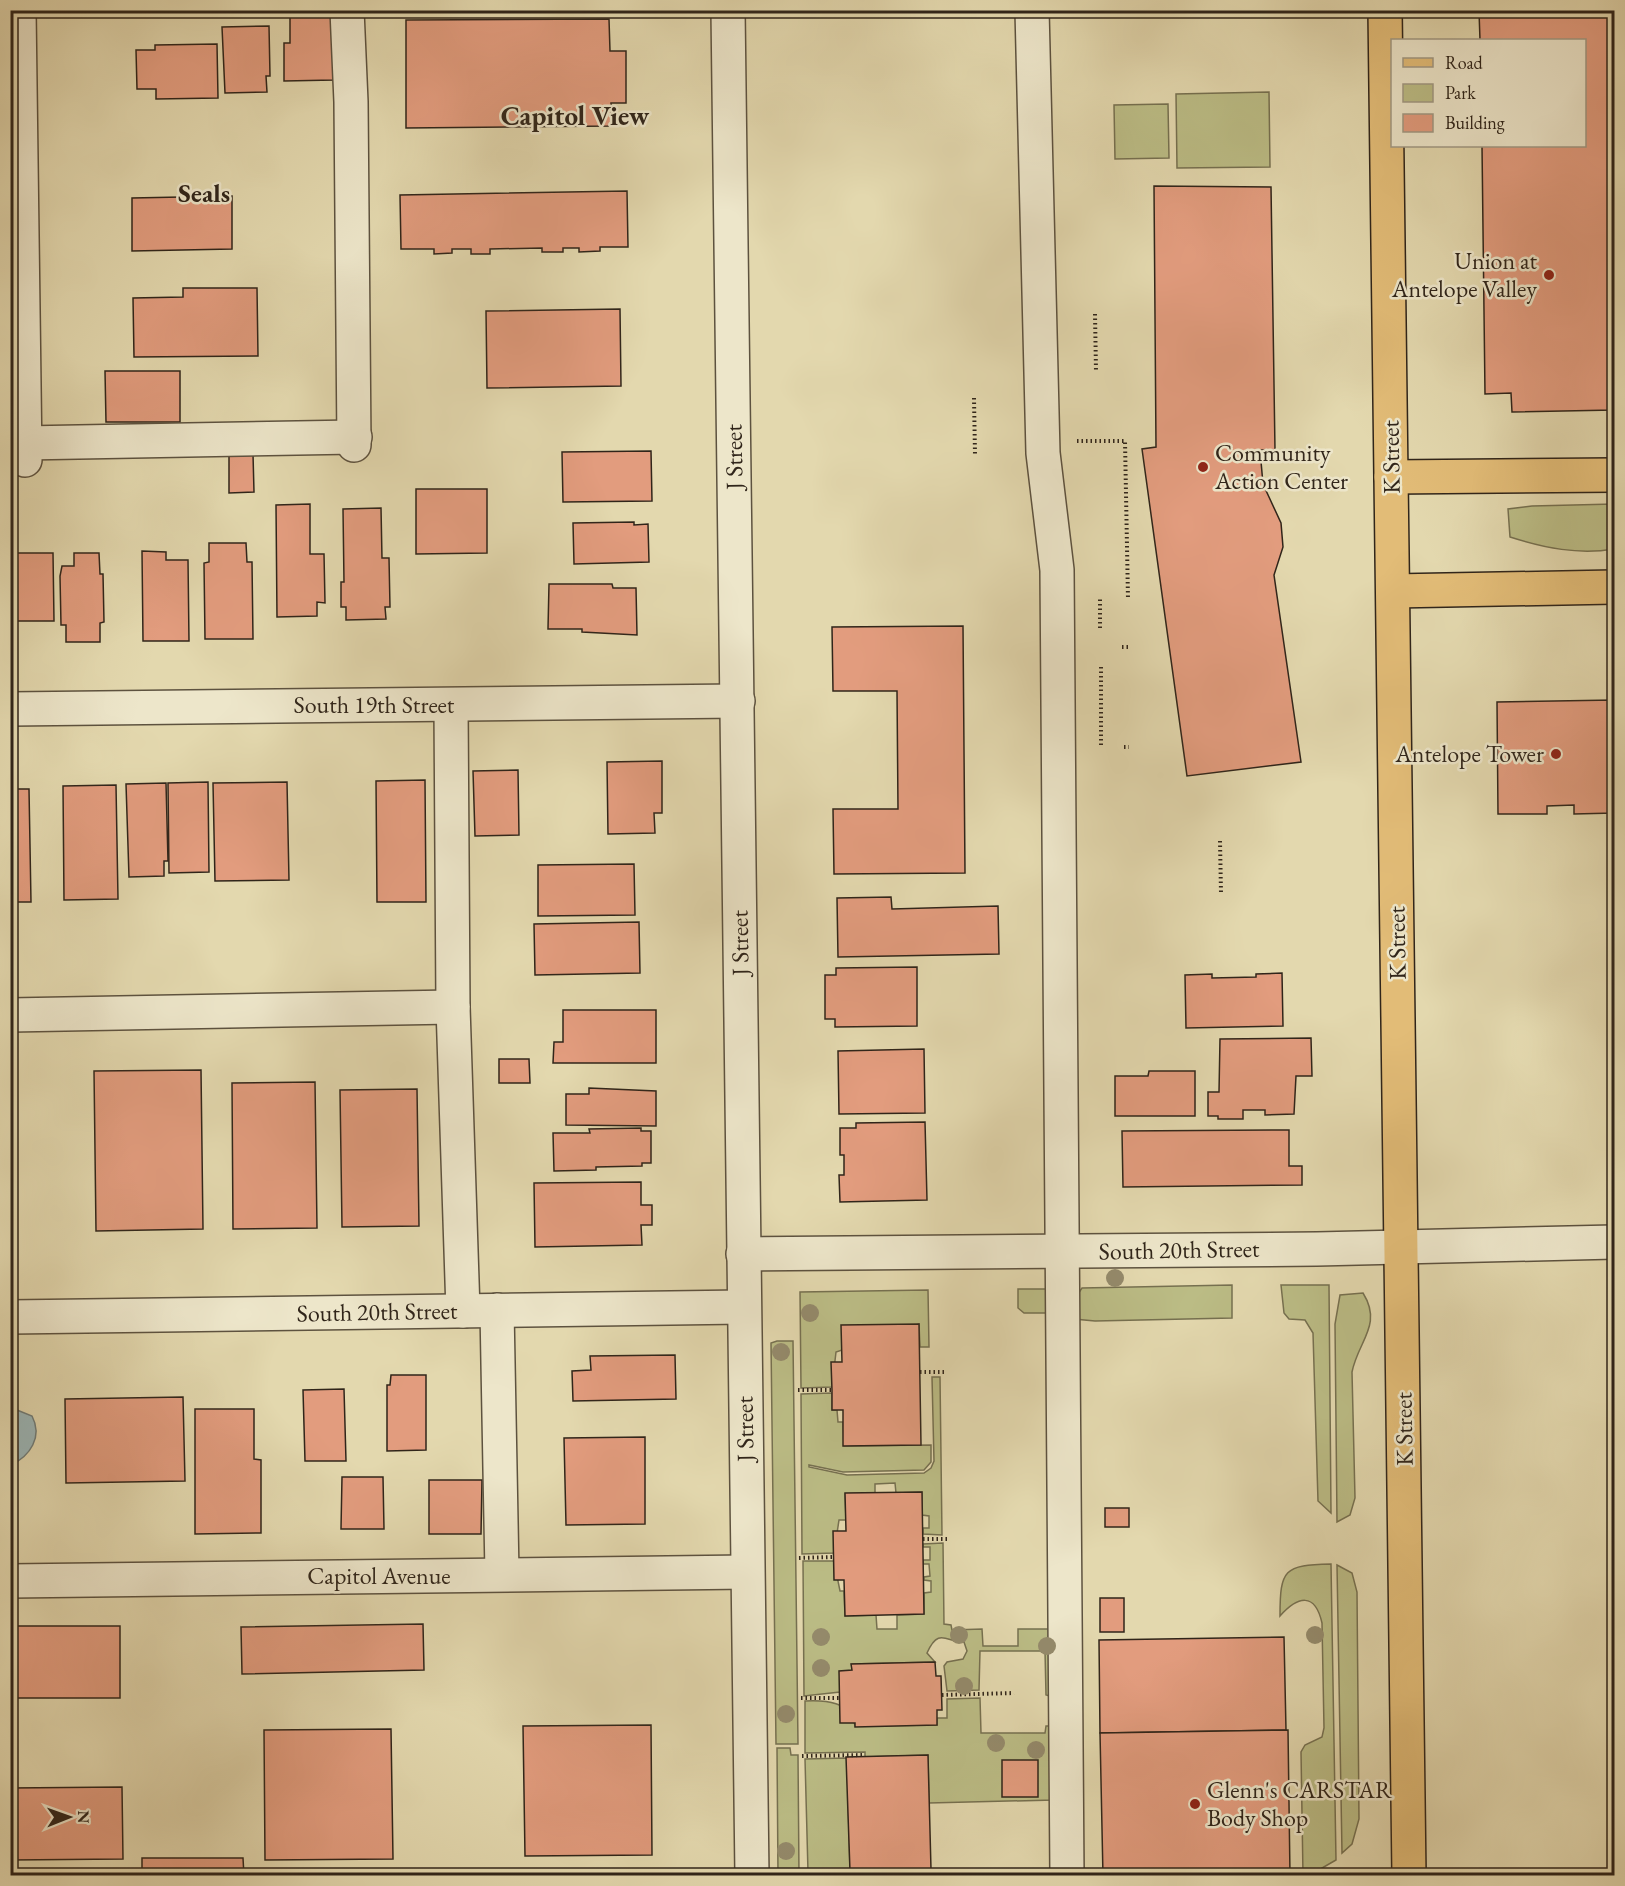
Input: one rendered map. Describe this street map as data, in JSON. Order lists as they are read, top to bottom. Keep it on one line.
{"streets":{"main road":["K Street"],"street":["J Street","South 19th Street","South 20th Street","Capitol Avenue"]},"crossings":[["J Street","South 19th Street"],["J Street","South 20th Street"],["J Street","Capitol Avenue"],["K Street","South 20th Street"]],"districts":["Capitol View","Seals"],"places":["Union at Antelope Valley","Community Action Center","Antelope Tower","Glenn's CARSTAR Body Shop"],"legend":["Road","Park","Building"],"north":"right"}
